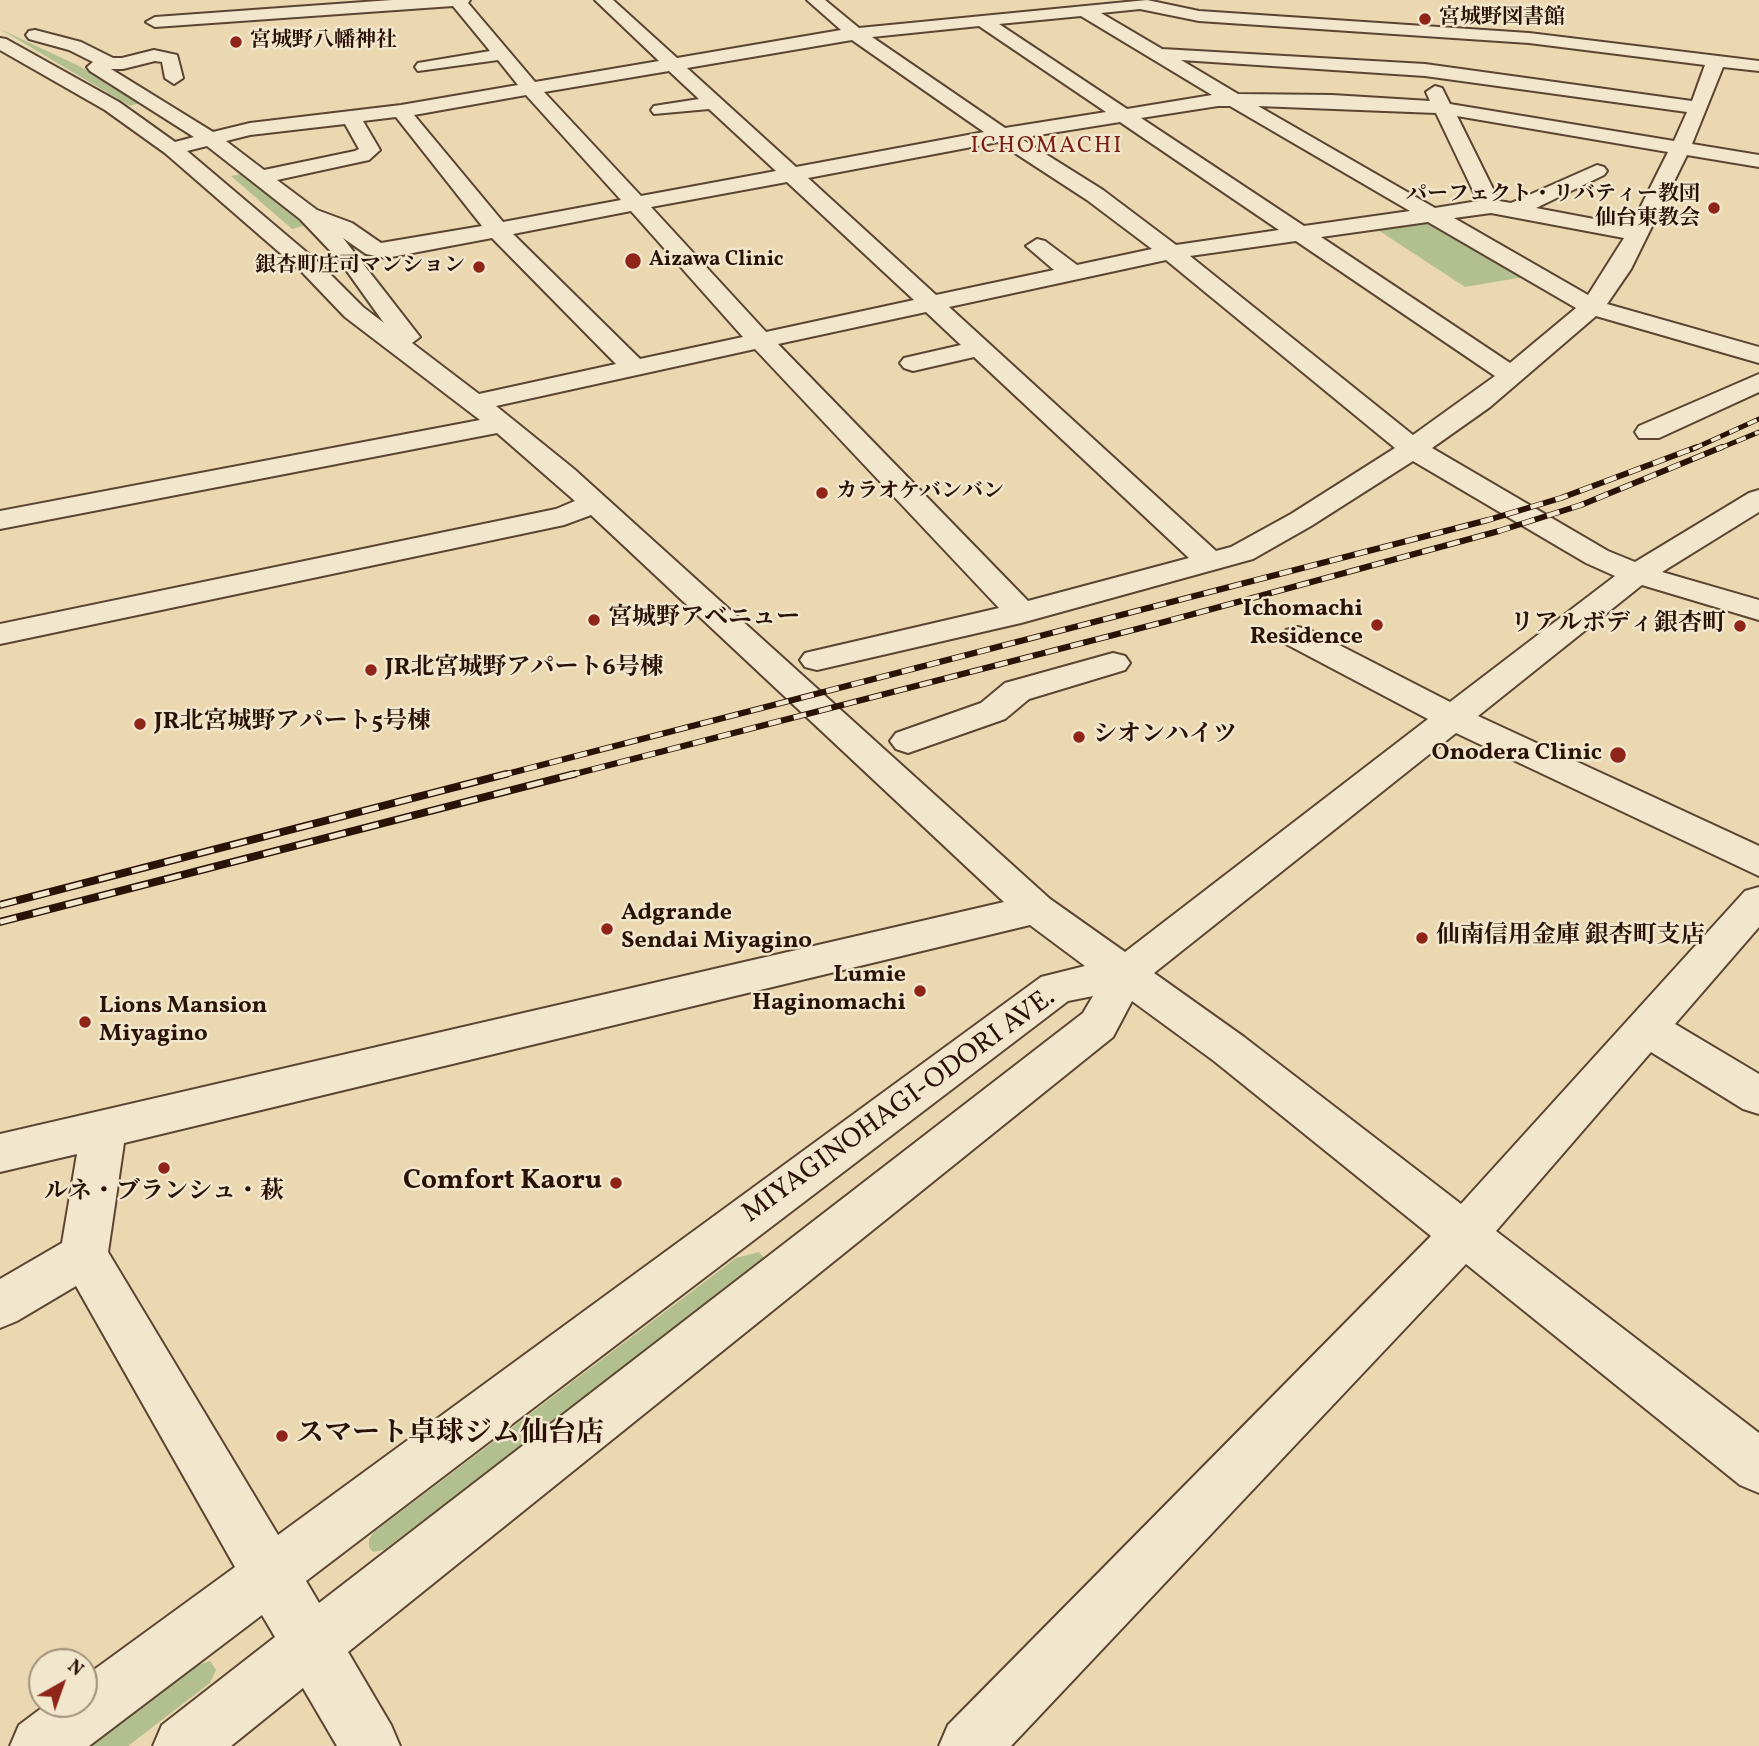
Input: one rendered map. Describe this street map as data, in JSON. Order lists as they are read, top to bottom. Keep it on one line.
{"streets":{"street":["MIYAGINOHAGI-ODORI AVE."]},"districts":["ICHOMACHI"],"places":["宮城野図書館","宮城野八幡神社","パーフェクト・リバティー教団 仙台東教会","Aizawa Clinic","銀杏町庄司マンション","カラオケバンバン","宮城野アベニュー","Ichomachi Residence","リアルボディ銀杏町","JR北宮城野アパート6号棟","JR北宮城野アパート5号棟","シオンハイツ","Onodera Clinic","Adgrande Sendai Miyagino","仙南信用金庫 銀杏町支店","Lumie Haginomachi","Lions Mansion Miyagino","ルネ・ブランシュ・萩","Comfort Kaoru","スマート卓球ジム仙台店"],"north":"top right"}
